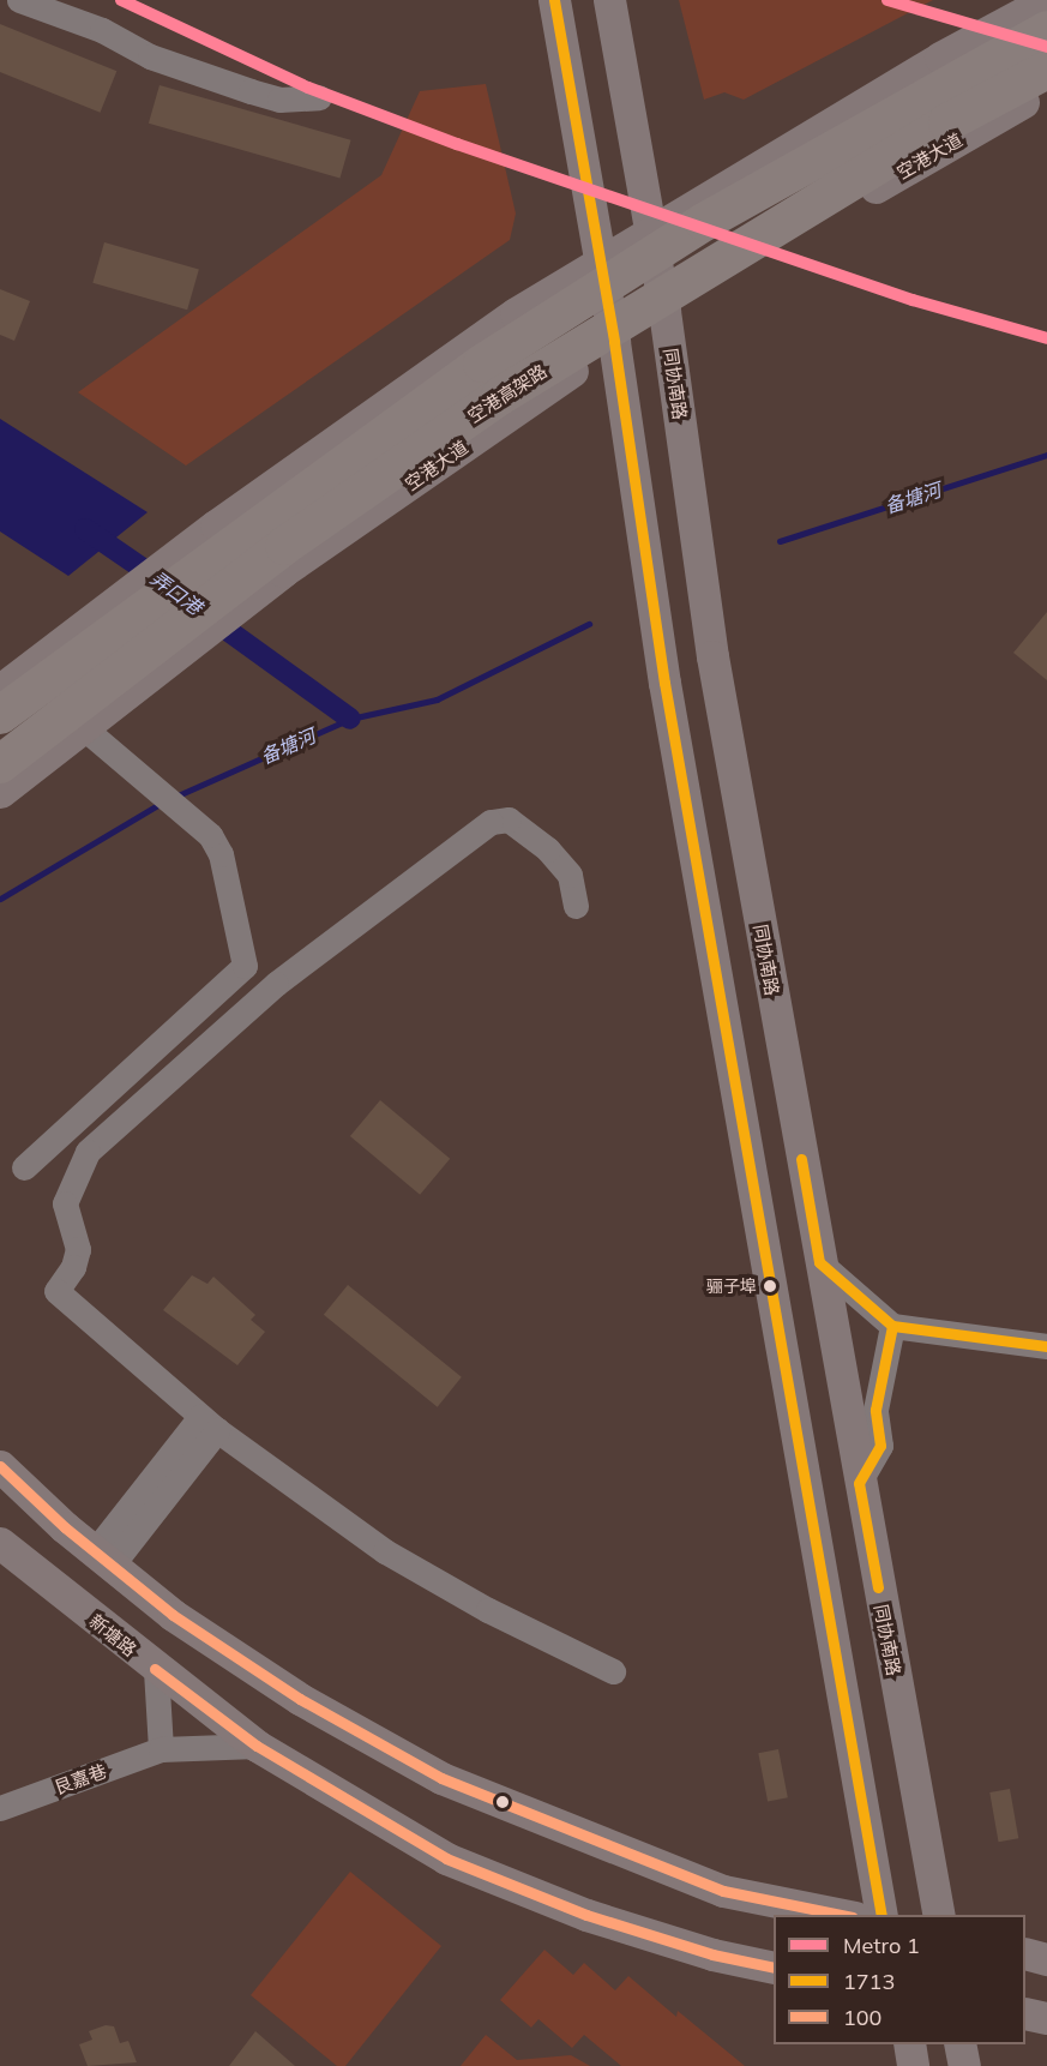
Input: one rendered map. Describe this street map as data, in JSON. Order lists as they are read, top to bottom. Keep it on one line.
{"streets":{"highway":["空港高架路"],"main road":["空港大道","同协南路","新塘路"],"street":["艮嘉巷"]},"crossings":[["空港大道","同协南路"],["新塘路","艮嘉巷"]],"water":["备塘河","弄口港"],"places":["骊子埠"],"lines":["metro line 1","transit line 1713","transit line 100"],"legend":["Metro 1","1713","100"]}
